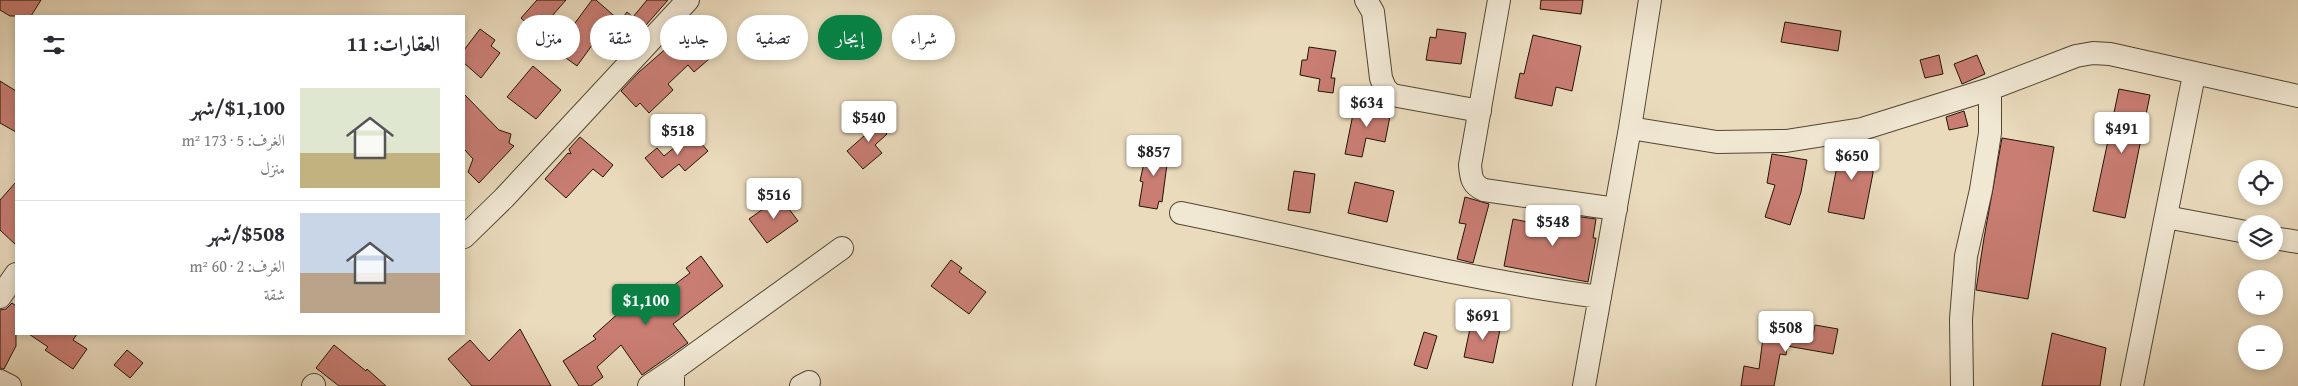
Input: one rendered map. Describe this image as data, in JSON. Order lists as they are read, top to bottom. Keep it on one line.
{"page":{"chip":["شراء","إيجار","تصفية","جديد","شقة","منزل"],"heading":"العقارات: 11","list":[{"name":"$1,100/شهر","note":"الغرف: 5 · 173 m² · منزل"},{"name":"$508/شهر","note":"الغرف: 2 · 60 m² · شقة"}],"price":["$634","$540","$491","$518","$857","$650","$516","$548","$1,100","$691","$508"],"map_buttons":["+","−"]}}
